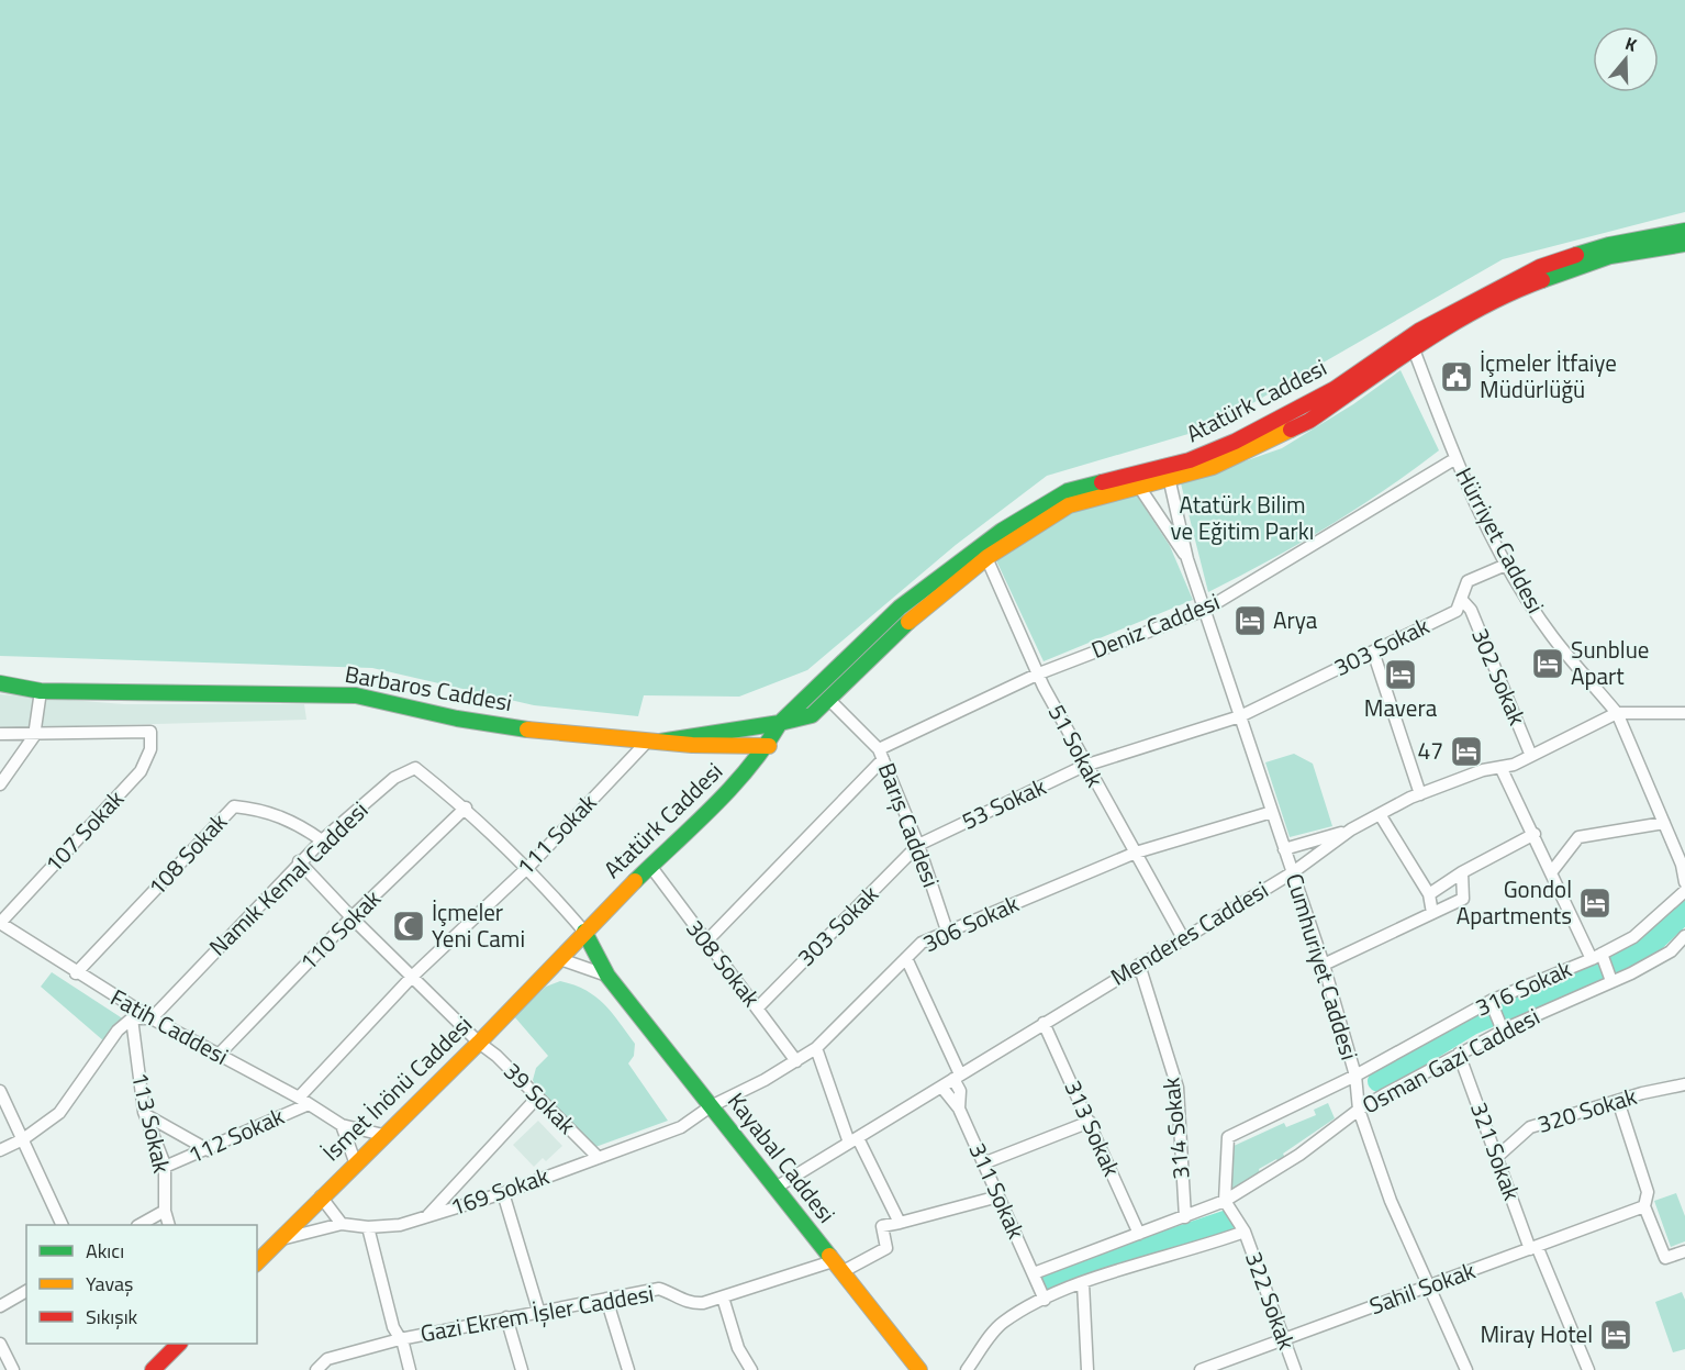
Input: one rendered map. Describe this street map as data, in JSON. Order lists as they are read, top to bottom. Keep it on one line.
{"streets":{"street":["Atatürk Caddesi","Hürriyet Caddesi","Deniz Caddesi","303 Sokak","302 Sokak","Barbaros Caddesi","51 Sokak","53 Sokak","Barış Caddesi","107 Sokak","111 Sokak","108 Sokak","Namık Kemal Caddesi","306 Sokak","110 Sokak","Menderes Caddesi","308 Sokak","Cumhuriyet Caddesi","316 Sokak","Fatih Caddesi","Osman Gazi Caddesi","İsmet İnönü Caddesi","39 Sokak","320 Sokak","113 Sokak","313 Sokak","314 Sokak","112 Sokak","321 Sokak","Kayabal Caddesi","311 Sokak","169 Sokak","Sahil Sokak","322 Sokak","Gazi Ekrem İşler Caddesi"]},"crossings":[["Atatürk Caddesi","Hürriyet Caddesi"],["Atatürk Caddesi","Barbaros Caddesi"],["Atatürk Caddesi","51 Sokak"],["Atatürk Caddesi","Barış Caddesi"],["Atatürk Caddesi","111 Sokak"],["Atatürk Caddesi","Namık Kemal Caddesi"],["Atatürk Caddesi","308 Sokak"],["Atatürk Caddesi","Cumhuriyet Caddesi"],["Atatürk Caddesi","İsmet İnönü Caddesi"],["Atatürk Caddesi","Kayabal Caddesi"],["Hürriyet Caddesi","Deniz Caddesi"],["Hürriyet Caddesi","303 Sokak"],["Hürriyet Caddesi","Menderes Caddesi"],["Deniz Caddesi","51 Sokak"],["Deniz Caddesi","Barış Caddesi"],["Deniz Caddesi","308 Sokak"],["Deniz Caddesi","Cumhuriyet Caddesi"],["303 Sokak","302 Sokak"],["303 Sokak","53 Sokak"],["303 Sokak","Barış Caddesi"],["303 Sokak","308 Sokak"],["303 Sokak","Cumhuriyet Caddesi"],["302 Sokak","Menderes Caddesi"],["Barbaros Caddesi","111 Sokak"],["51 Sokak","53 Sokak"],["51 Sokak","306 Sokak"],["51 Sokak","Menderes Caddesi"],["53 Sokak","Barış Caddesi"],["53 Sokak","Cumhuriyet Caddesi"],["Barış Caddesi","306 Sokak"],["107 Sokak","Fatih Caddesi"],["111 Sokak","Namık Kemal Caddesi"],["111 Sokak","Fatih Caddesi"],["111 Sokak","39 Sokak"],["111 Sokak","112 Sokak"],["108 Sokak","Namık Kemal Caddesi"],["108 Sokak","Fatih Caddesi"],["Namık Kemal Caddesi","110 Sokak"],["Namık Kemal Caddesi","Fatih Caddesi"],["Namık Kemal Caddesi","39 Sokak"],["Namık Kemal Caddesi","Kayabal Caddesi"],["306 Sokak","308 Sokak"],["306 Sokak","Cumhuriyet Caddesi"],["306 Sokak","Kayabal Caddesi"],["306 Sokak","169 Sokak"],["110 Sokak","Fatih Caddesi"],["110 Sokak","39 Sokak"],["Menderes Caddesi","Cumhuriyet Caddesi"],["Menderes Caddesi","313 Sokak"],["Menderes Caddesi","314 Sokak"],["Menderes Caddesi","Kayabal Caddesi"],["Cumhuriyet Caddesi","316 Sokak"],["Cumhuriyet Caddesi","Osman Gazi Caddesi"],["Cumhuriyet Caddesi","Sahil Sokak"],["316 Sokak","Osman Gazi Caddesi"],["Fatih Caddesi","İsmet İnönü Caddesi"],["Fatih Caddesi","112 Sokak"],["Osman Gazi Caddesi","313 Sokak"],["Osman Gazi Caddesi","314 Sokak"],["Osman Gazi Caddesi","321 Sokak"],["Osman Gazi Caddesi","311 Sokak"],["İsmet İnönü Caddesi","39 Sokak"],["İsmet İnönü Caddesi","169 Sokak"],["39 Sokak","169 Sokak"],["320 Sokak","321 Sokak"],["113 Sokak","112 Sokak"],["321 Sokak","Sahil Sokak"],["Kayabal Caddesi","169 Sokak"],["Kayabal Caddesi","Gazi Ekrem İşler Caddesi"],["Sahil Sokak","322 Sokak"]],"parks":["Atatürk Bilim ve Eğitim Parkı"],"places":{"public building":["İçmeler İtfaiye Müdürlüğü"],"hotel":["Arya","Sunblue Apart","Mavera","47","Gondol Apartments","Miray Hotel"],"mosque":["İçmeler Yeni Cami"]},"legend":["Akıcı","Yavaş","Sıkışık"],"north":"top"}
